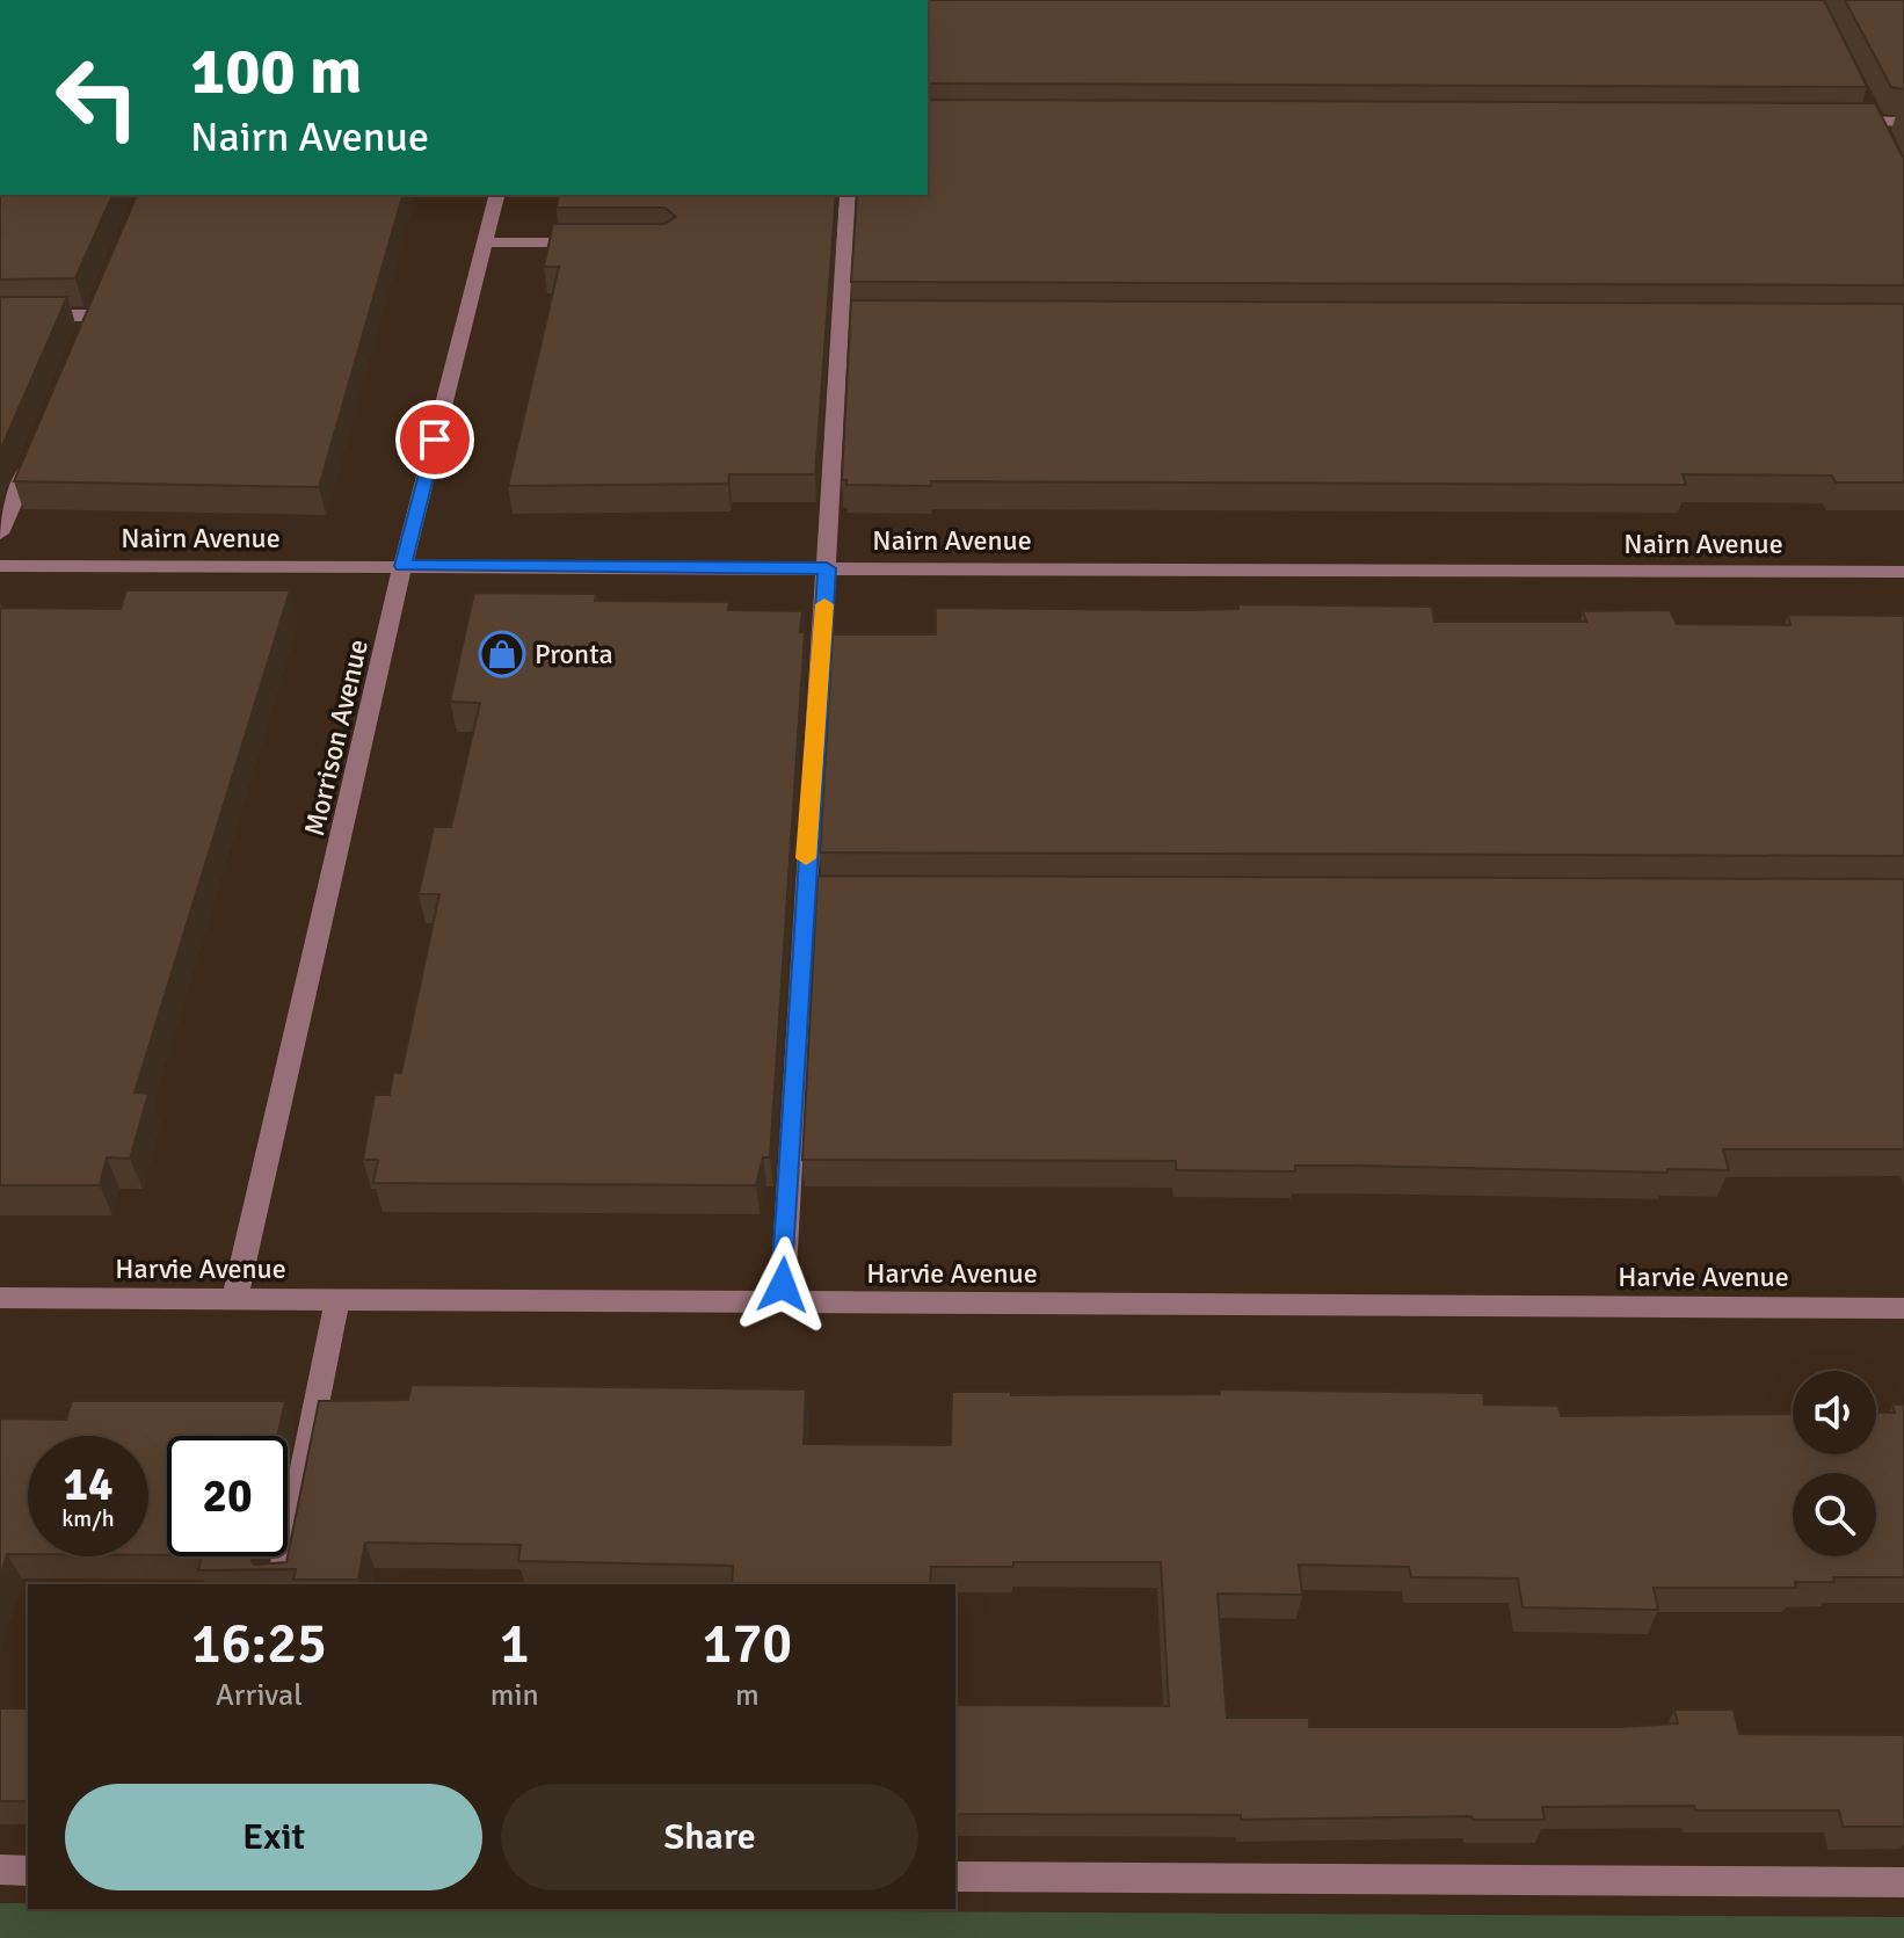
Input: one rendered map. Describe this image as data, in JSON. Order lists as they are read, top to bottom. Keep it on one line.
{"streets":{"street":["Nairn Avenue","Morrison Avenue","Harvie Avenue"]},"crossings":[["Nairn Avenue","Morrison Avenue"],["Morrison Avenue","Harvie Avenue"]],"places":{"shop":["Pronta"]},"page":{"turn":["100 m","Nairn Avenue"],"speed":"14 km/h","limit":"20","eta":["16:25","Arrival","1","min","170","m"],"buttons":["Exit","Share"]}}
